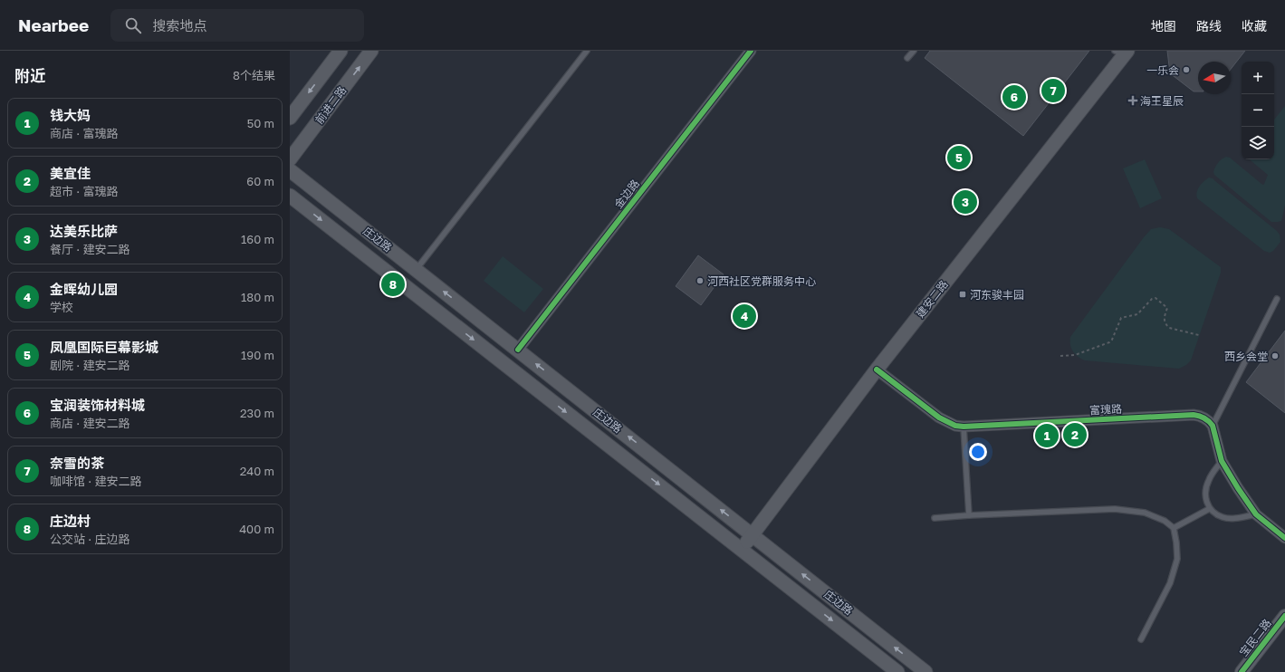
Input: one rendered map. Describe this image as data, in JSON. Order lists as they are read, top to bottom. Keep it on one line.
{"streets":{"main road":["前进二路","庄边路","建安二路"],"street":["金边路","富瑰路","宝民二路"]},"crossings":[["金边路","庄边路"],["庄边路","建安二路"],["建安二路","富瑰路"]],"places":{"other":["一乐会","河西社区党群服务中心","西乡会堂"],"health":["海王星辰"],"transit":["河东骏丰园"]},"north":"left","page":{"header":"Nearbee","search":"搜索地点","nav":["地图","路线","收藏"],"heading":["附近","8个结果"],"map_buttons":["+","−"],"pins":["7","6","5","3","8","4","2","1"],"list":[{"mark":"1","name":"钱大妈","note":"商店 · 富瑰路","value":"50 m"},{"mark":"2","name":"美宜佳","note":"超市 · 富瑰路","value":"60 m"},{"mark":"3","name":"达美乐比萨","note":"餐厅 · 建安二路","value":"160 m"},{"mark":"4","name":"金晖幼儿园","note":"学校","value":"180 m"},{"mark":"5","name":"凤凰国际巨幕影城","note":"剧院 · 建安二路","value":"190 m"},{"mark":"6","name":"宝润装饰材料城","note":"商店 · 建安二路","value":"230 m"},{"mark":"7","name":"奈雪的茶","note":"咖啡馆 · 建安二路","value":"240 m"},{"mark":"8","name":"庄边村","note":"公交站 · 庄边路","value":"400 m"}]}}
